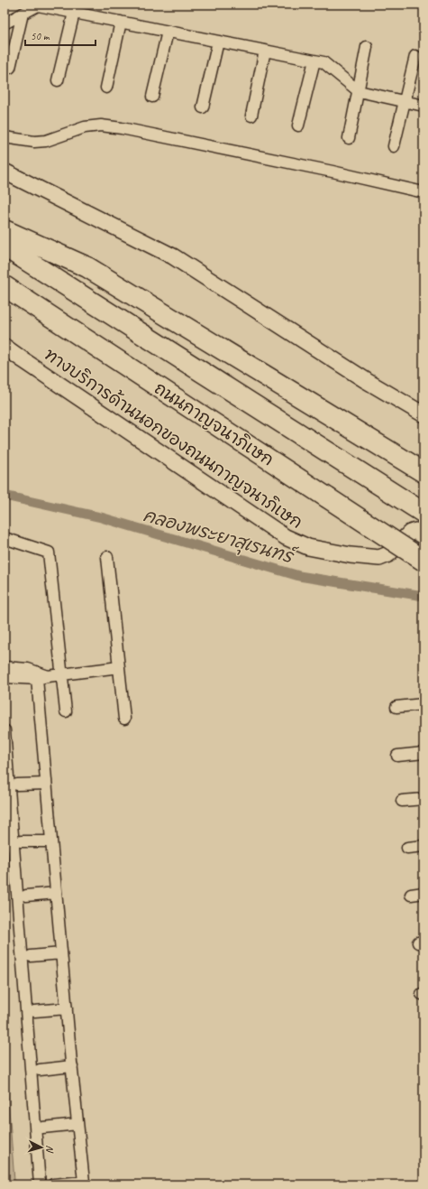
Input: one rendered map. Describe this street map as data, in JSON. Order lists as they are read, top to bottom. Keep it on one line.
{"streets":{"highway":["ถนนกาญจนาภิเษก"],"main road":["ทางบริการด้านนอกของถนนกาญจนาภิเษก"]},"water":["คลองพระยาสุเรนทร์"],"scale_bar":"50 m","north":"right"}
